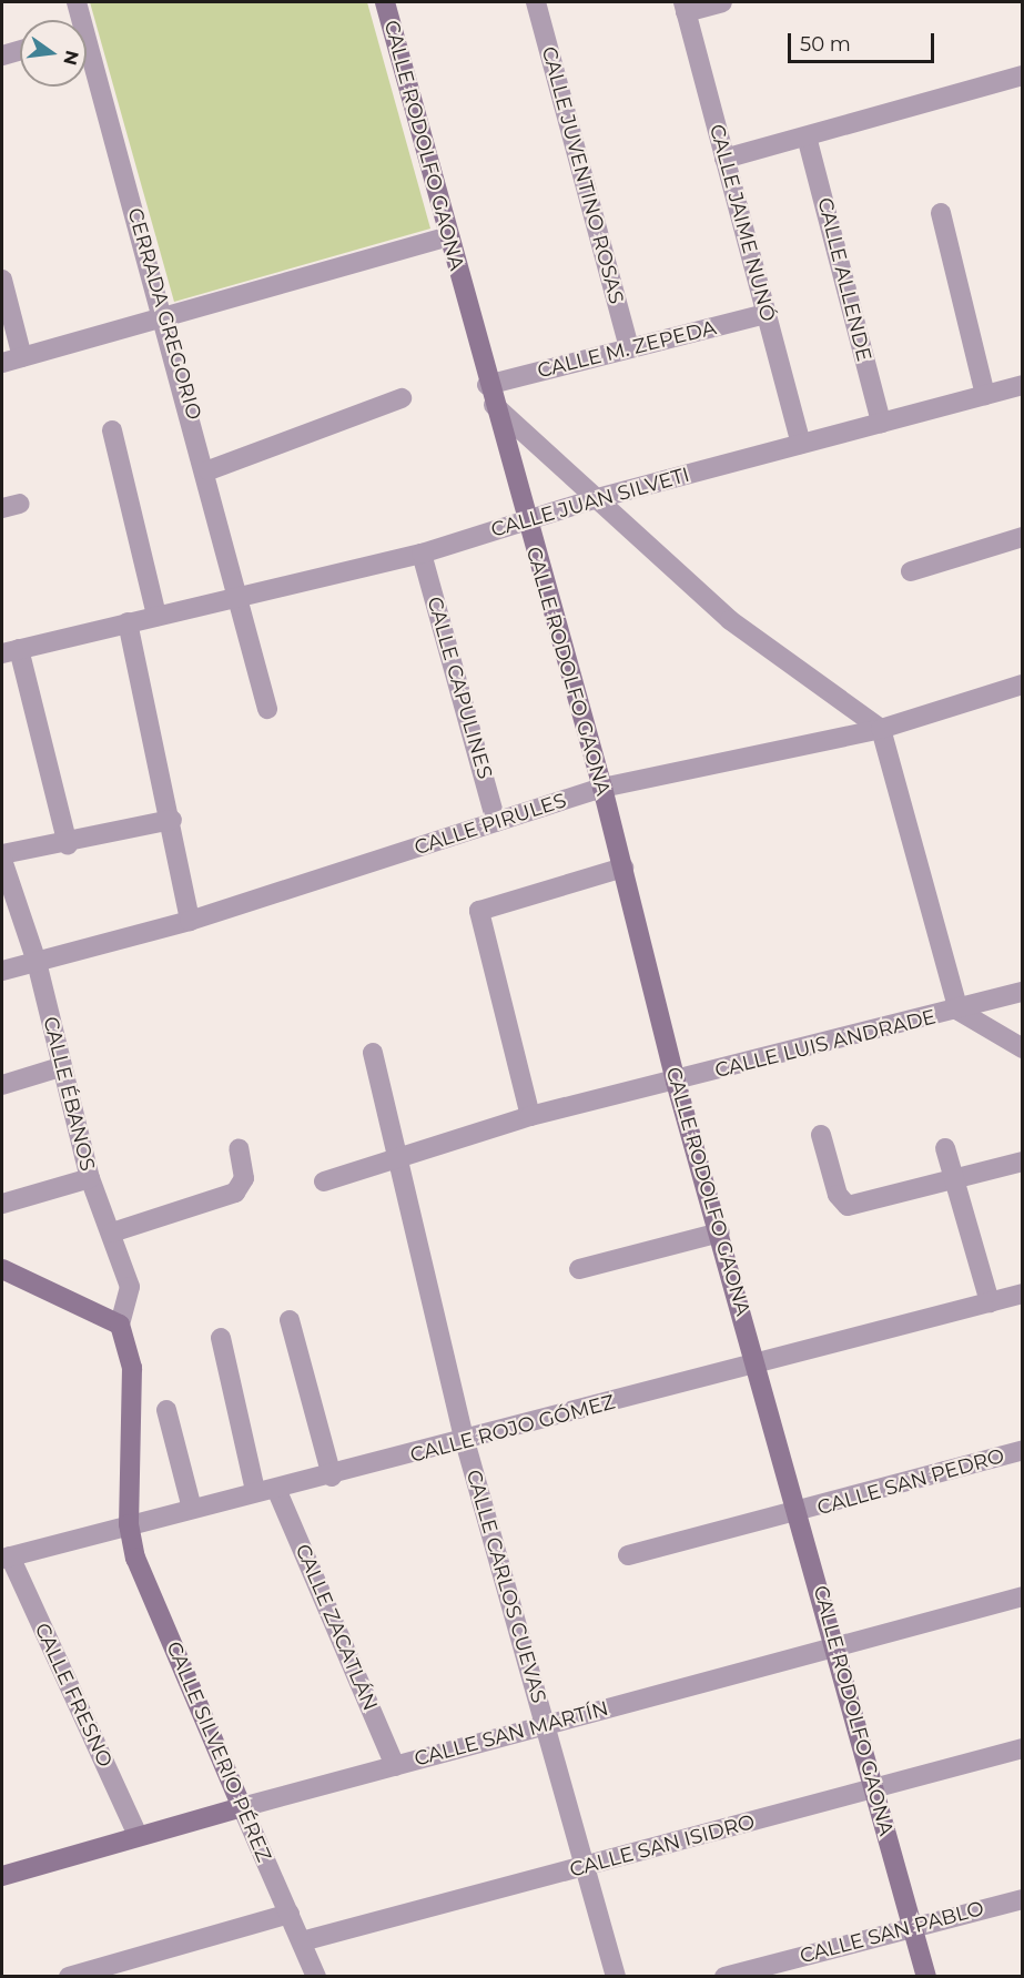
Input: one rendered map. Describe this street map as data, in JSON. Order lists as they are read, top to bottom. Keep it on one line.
{"streets":{"street":["CALLE RODOLFO GAONA","CALLE JUVENTINO ROSAS","CALLE JAIME NUNÓ","CALLE ALLENDE","CERRADA GREGORIO","CALLE M. ZEPEDA","CALLE JUAN SILVETI","CALLE CAPULINES","CALLE PIRULES","CALLE LUIS ANDRADE","CALLE ÉBANOS","CALLE ROJO GÓMEZ","CALLE SAN PEDRO","CALLE CARLOS CUEVAS","CALLE ZACATLÁN","CALLE FRESNO","CALLE SAN MARTÍN","CALLE SILVERIO PÉREZ","CALLE SAN ISIDRO","CALLE SAN PABLO"]},"crossings":[["CALLE RODOLFO GAONA","CALLE M. ZEPEDA"],["CALLE RODOLFO GAONA","CALLE JUAN SILVETI"],["CALLE RODOLFO GAONA","CALLE PIRULES"],["CALLE RODOLFO GAONA","CALLE LUIS ANDRADE"],["CALLE RODOLFO GAONA","CALLE ROJO GÓMEZ"],["CALLE RODOLFO GAONA","CALLE SAN PEDRO"],["CALLE RODOLFO GAONA","CALLE SAN MARTÍN"],["CALLE RODOLFO GAONA","CALLE SAN ISIDRO"],["CALLE RODOLFO GAONA","CALLE SAN PABLO"],["CALLE JUVENTINO ROSAS","CALLE M. ZEPEDA"],["CALLE JAIME NUNÓ","CALLE M. ZEPEDA"],["CALLE JAIME NUNÓ","CALLE JUAN SILVETI"],["CALLE ALLENDE","CALLE JUAN SILVETI"],["CERRADA GREGORIO","CALLE JUAN SILVETI"],["CALLE JUAN SILVETI","CALLE CAPULINES"],["CALLE CAPULINES","CALLE PIRULES"],["CALLE PIRULES","CALLE ÉBANOS"],["CALLE LUIS ANDRADE","CALLE CARLOS CUEVAS"],["CALLE ÉBANOS","CALLE SILVERIO PÉREZ"],["CALLE ROJO GÓMEZ","CALLE CARLOS CUEVAS"],["CALLE ROJO GÓMEZ","CALLE ZACATLÁN"],["CALLE ROJO GÓMEZ","CALLE FRESNO"],["CALLE ROJO GÓMEZ","CALLE SILVERIO PÉREZ"],["CALLE CARLOS CUEVAS","CALLE SAN MARTÍN"],["CALLE CARLOS CUEVAS","CALLE SAN ISIDRO"],["CALLE ZACATLÁN","CALLE SAN MARTÍN"],["CALLE FRESNO","CALLE SAN MARTÍN"],["CALLE SAN MARTÍN","CALLE SILVERIO PÉREZ"],["CALLE SILVERIO PÉREZ","CALLE SAN ISIDRO"]],"scale_bar":"50 m","north":"right"}
